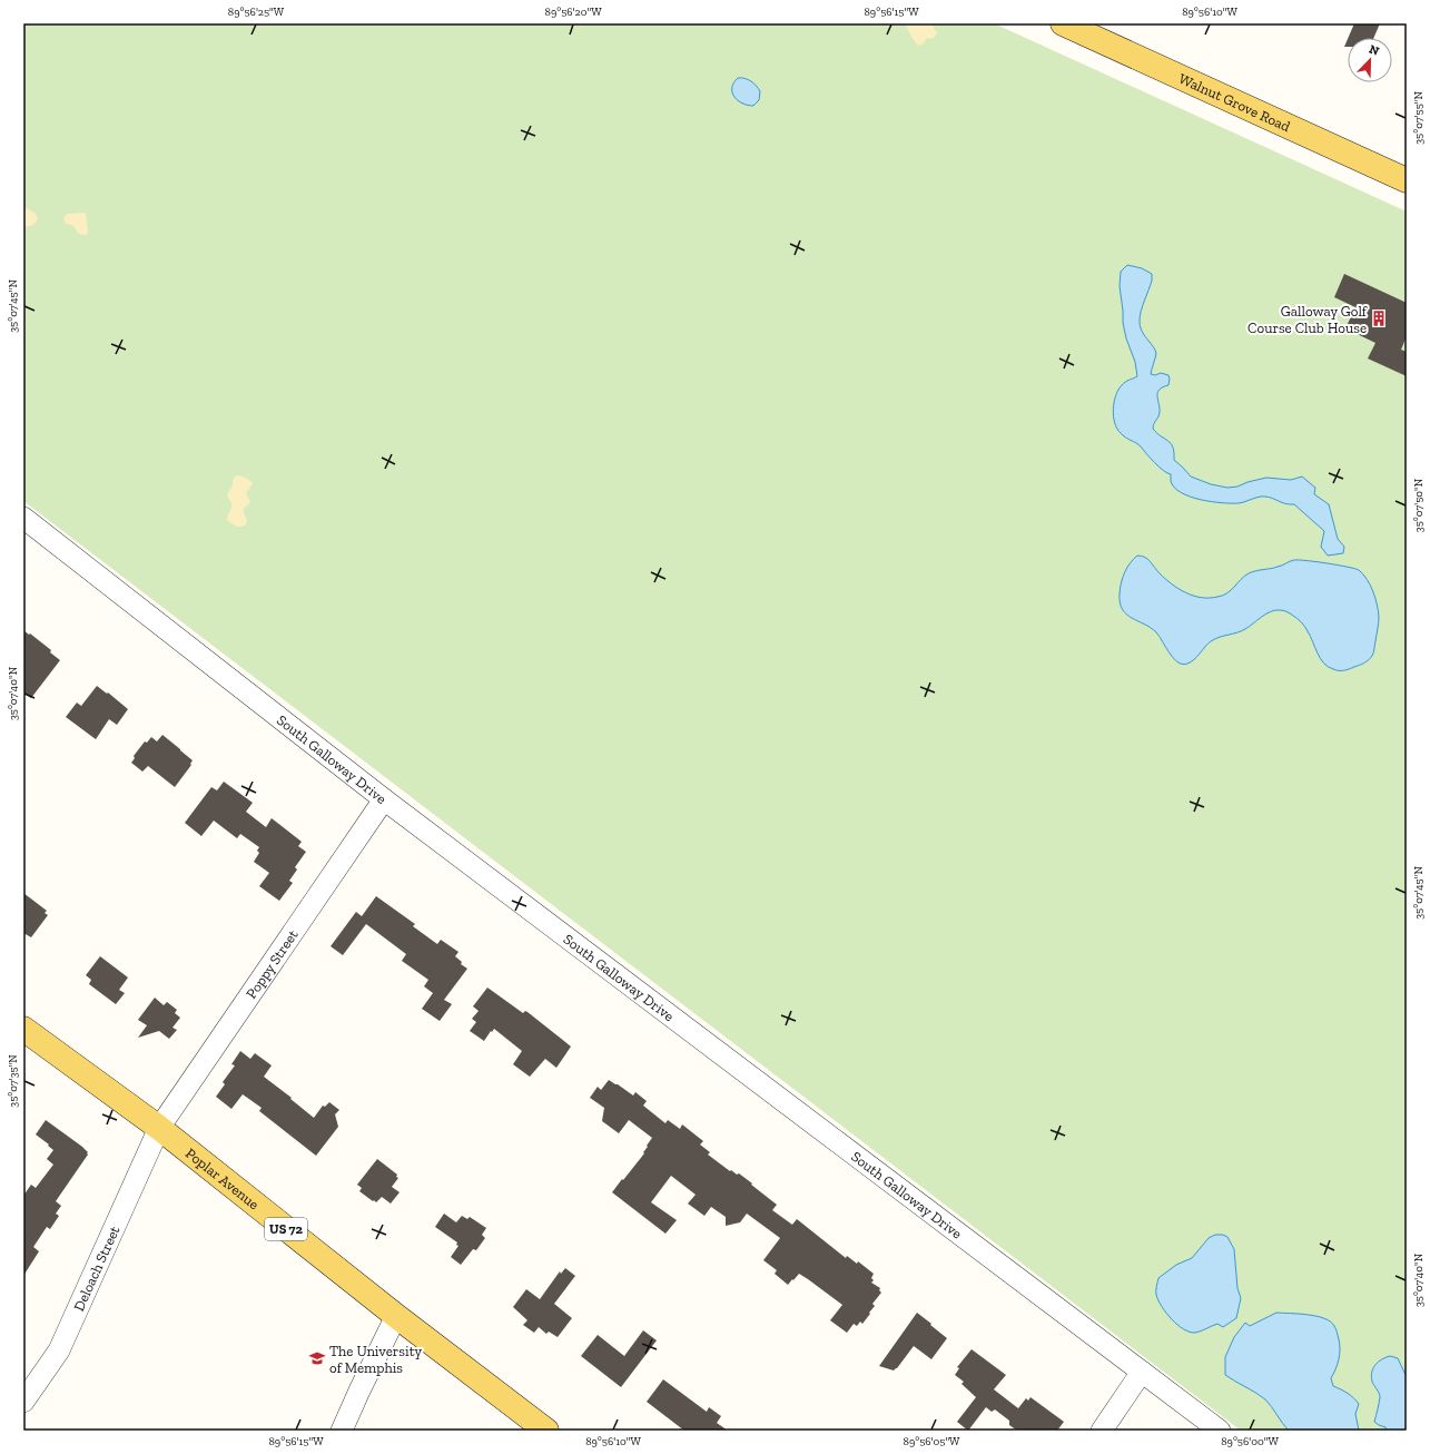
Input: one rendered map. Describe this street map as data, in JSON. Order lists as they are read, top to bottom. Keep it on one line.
{"streets":{"main road":["Walnut Grove Road","Poplar Avenue","US 72"],"street":["South Galloway Drive","Poppy Street","Deloach Street"]},"crossings":[["South Galloway Drive","Poppy Street"],["Poppy Street","Poplar Avenue"],["Poppy Street","Deloach Street"],["Poplar Avenue","Deloach Street"]],"places":{"building":["Galloway Golf Course Club House"],"school or university":["The University of Memphis"]},"north":"top right","coordinates":["89°56'25\"W","89°56'20\"W","89°56'15\"W","89°56'10\"W","35°07'55\"N","35°07'45\"N","35°07'50\"N","35°07'40\"N","35°07'35\"N","89°56'05\"W","89°56'00\"W"]}
